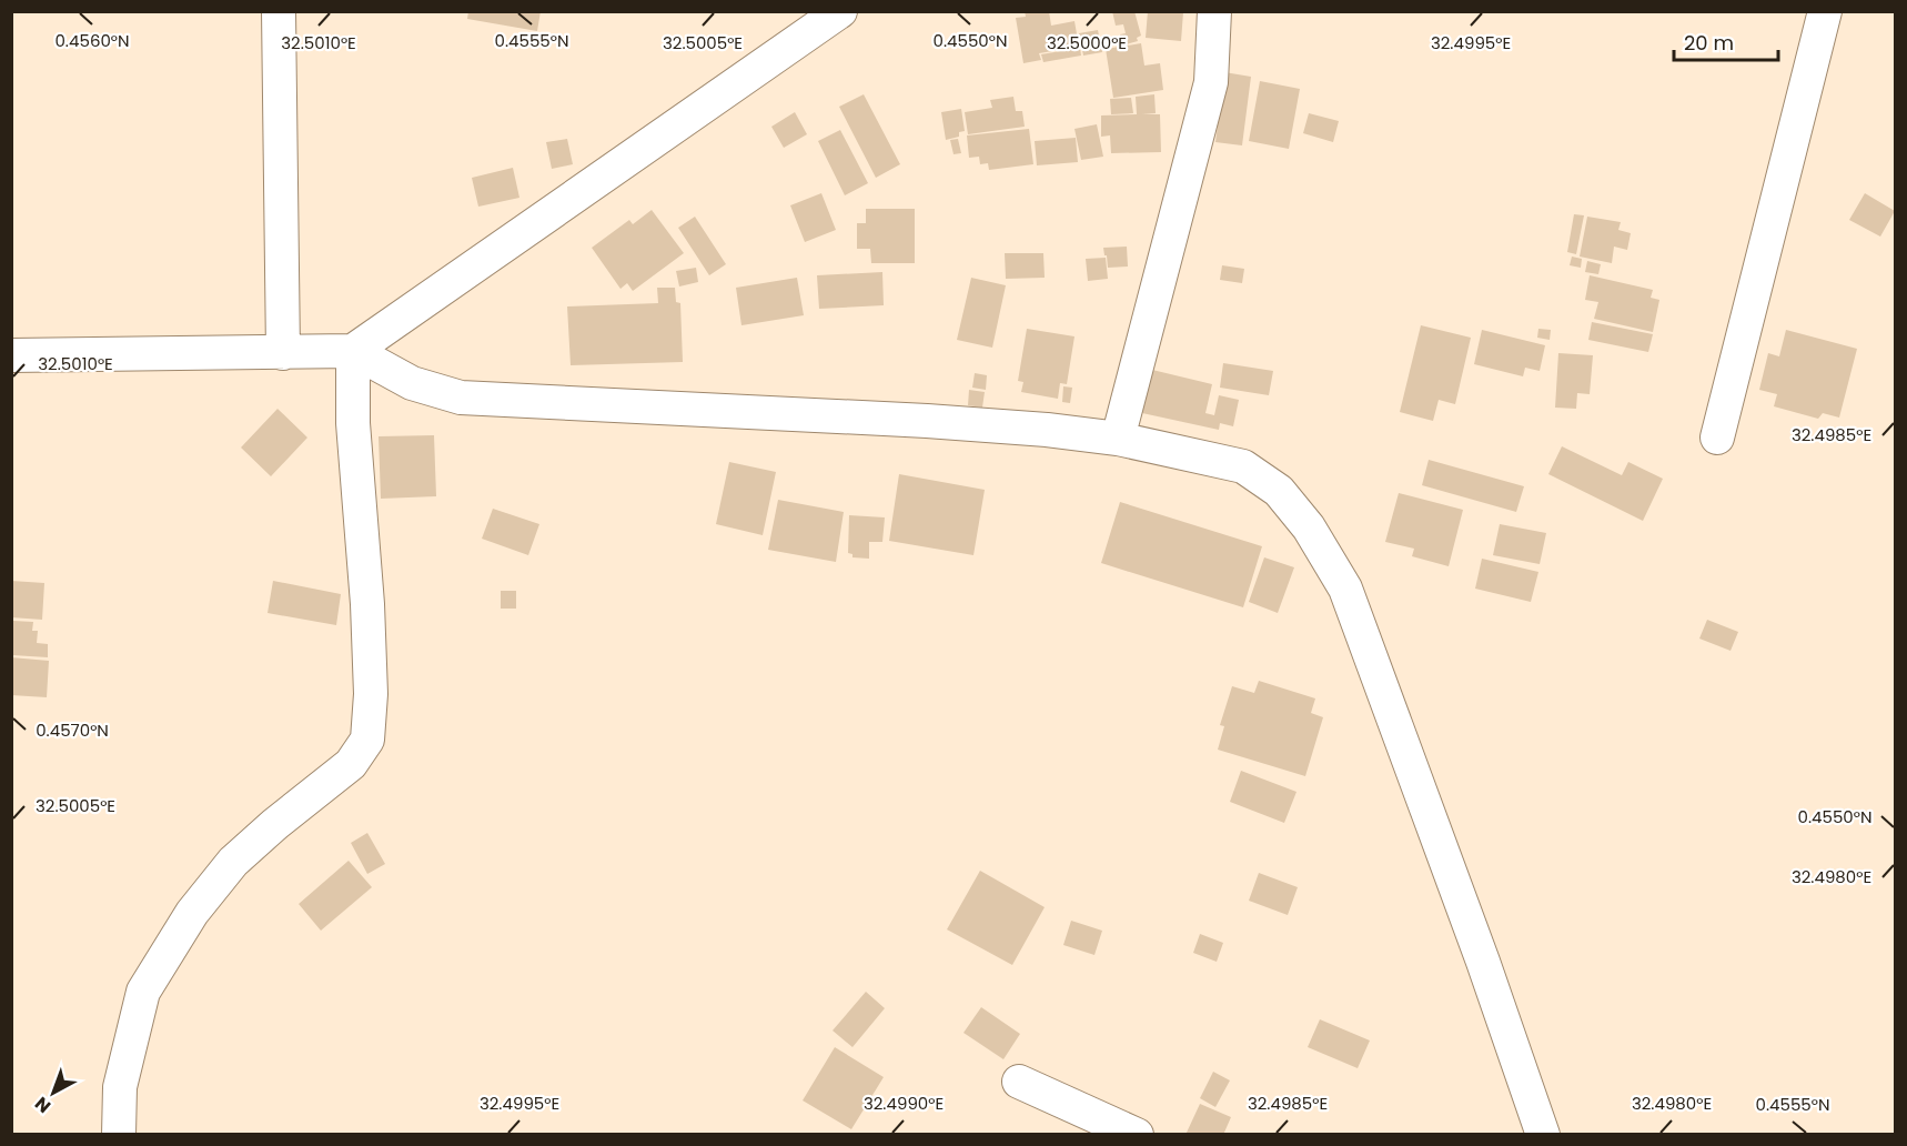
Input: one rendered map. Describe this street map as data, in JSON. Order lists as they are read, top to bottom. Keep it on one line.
{"scale_bar":"20 m","north":"bottom left","coordinates":["0.4560°N","0.4555°N","0.4550°N","32.5010°E","32.5005°E","32.5000°E","32.4995°E","32.4985°E","0.4570°N","32.4980°E","32.4990°E"]}
